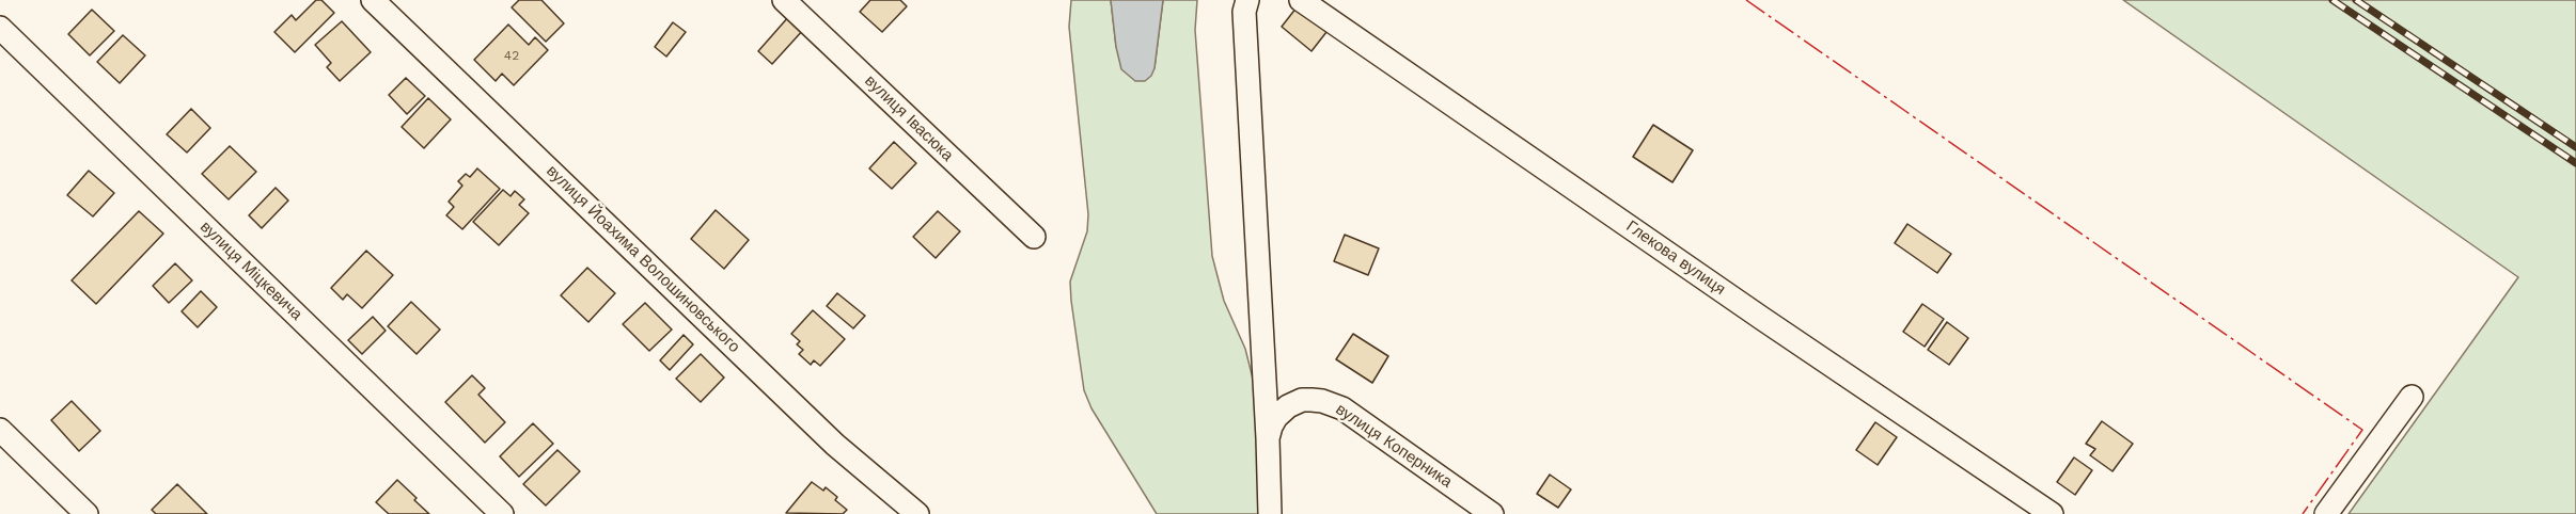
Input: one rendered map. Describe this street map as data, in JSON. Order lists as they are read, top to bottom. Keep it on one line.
{"streets":{"street":["вулиця Івасюка","Глекова вулиця","вулиця Йоахима Волошиновського","вулиця Міцкевича","вулиця Коперника"]},"house_numbers":["42"]}
